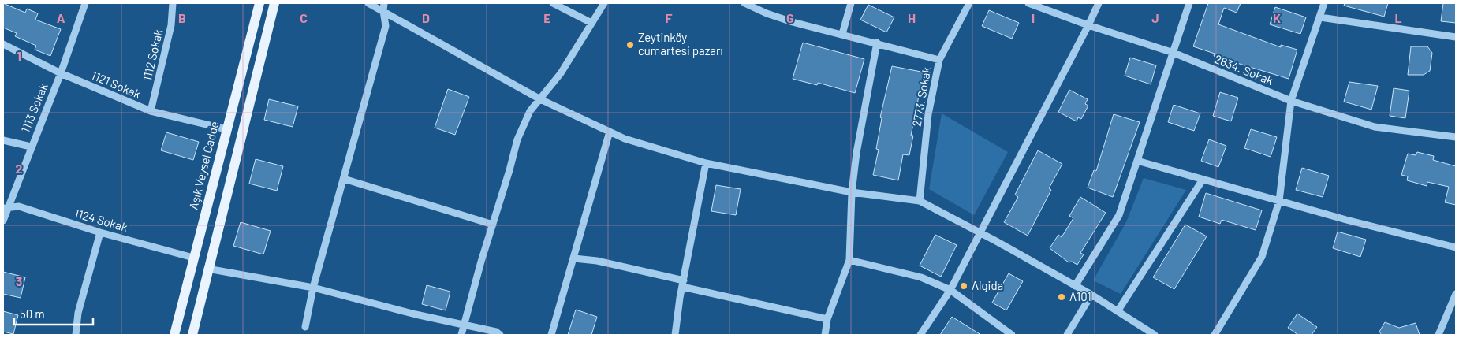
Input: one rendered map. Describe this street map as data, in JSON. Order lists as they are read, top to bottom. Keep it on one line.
{"streets":{"main road":["Aşık Veysel Cadde"],"street":["1112 Sokak","2834. Sokak","1121 Sokak","2773. Sokak","1113 Sokak","1124 Sokak"]},"crossings":[["1112 Sokak","1121 Sokak"],["1121 Sokak","1113 Sokak"],["1121 Sokak","Aşık Veysel Cadde"],["1113 Sokak","1124 Sokak"],["Aşık Veysel Cadde","1124 Sokak"]],"places":["Zeytinköy cumartesi pazarı","Algida","A101"],"scale_bar":"50 m","grid":{"columns":["A","B","C","D","E","F","G","H","I","J","K","L"],"rows":["1","2","3"]}}
